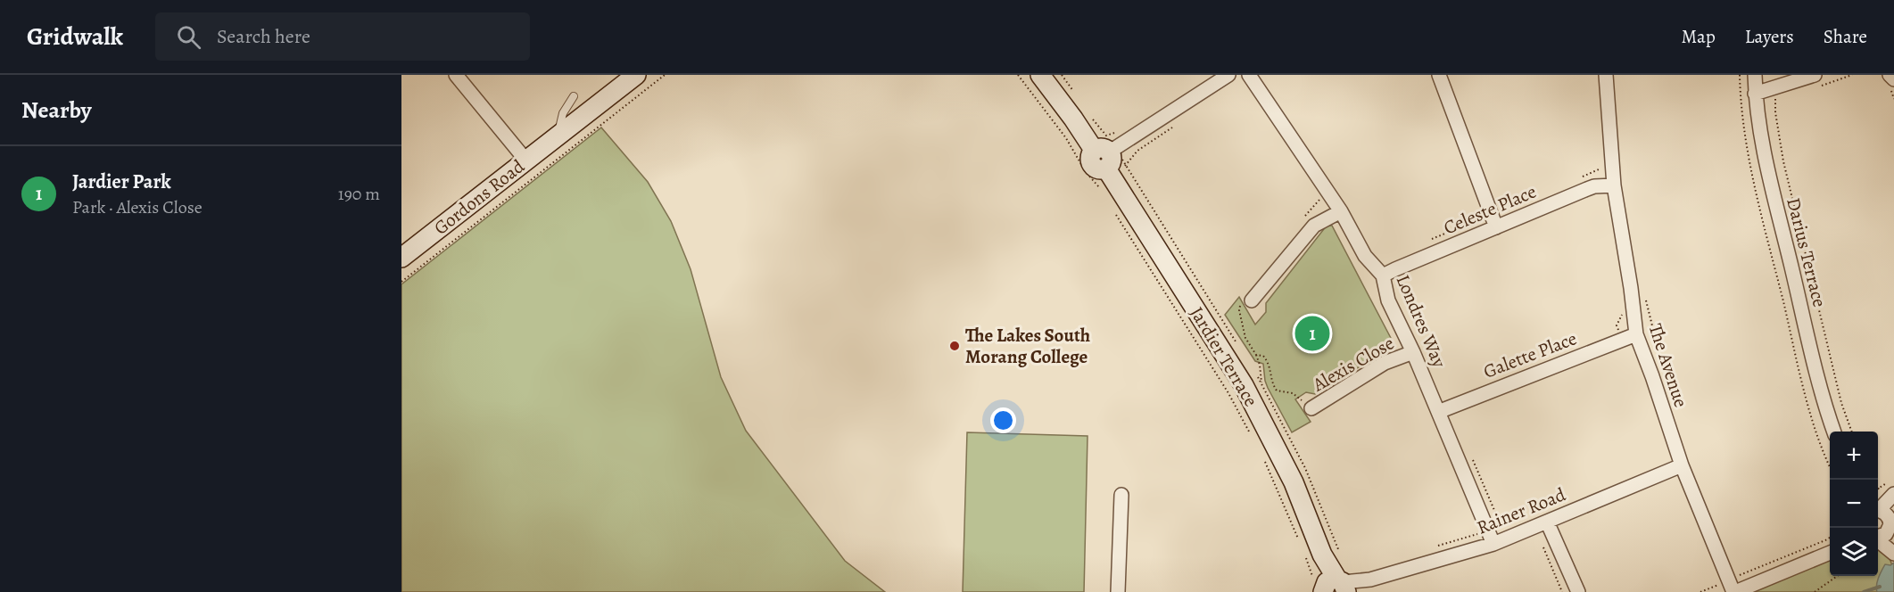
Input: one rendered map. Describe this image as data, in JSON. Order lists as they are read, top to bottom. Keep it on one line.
{"streets":{"street":["Gordons Road","Celeste Place","Darius Terrace","Londres Way","Galette Place","Jardier Terrace","Alexis Close","The Avenue","Rainer Road"]},"crossings":[["Celeste Place","Londres Way"],["Celeste Place","The Avenue"],["Londres Way","Galette Place"],["Londres Way","Alexis Close"],["Londres Way","Rainer Road"],["Galette Place","The Avenue"],["Jardier Terrace","Rainer Road"],["The Avenue","Rainer Road"]],"places":["The Lakes South Morang College"],"page":{"header":"Gridwalk","search":"Search here","nav":["Map","Layers","Share"],"heading":"Nearby","list":[{"mark":"1","name":"Jardier Park","note":"Park · Alexis Close","value":"190 m"}],"pins":"1","map_buttons":["+","−"]}}
